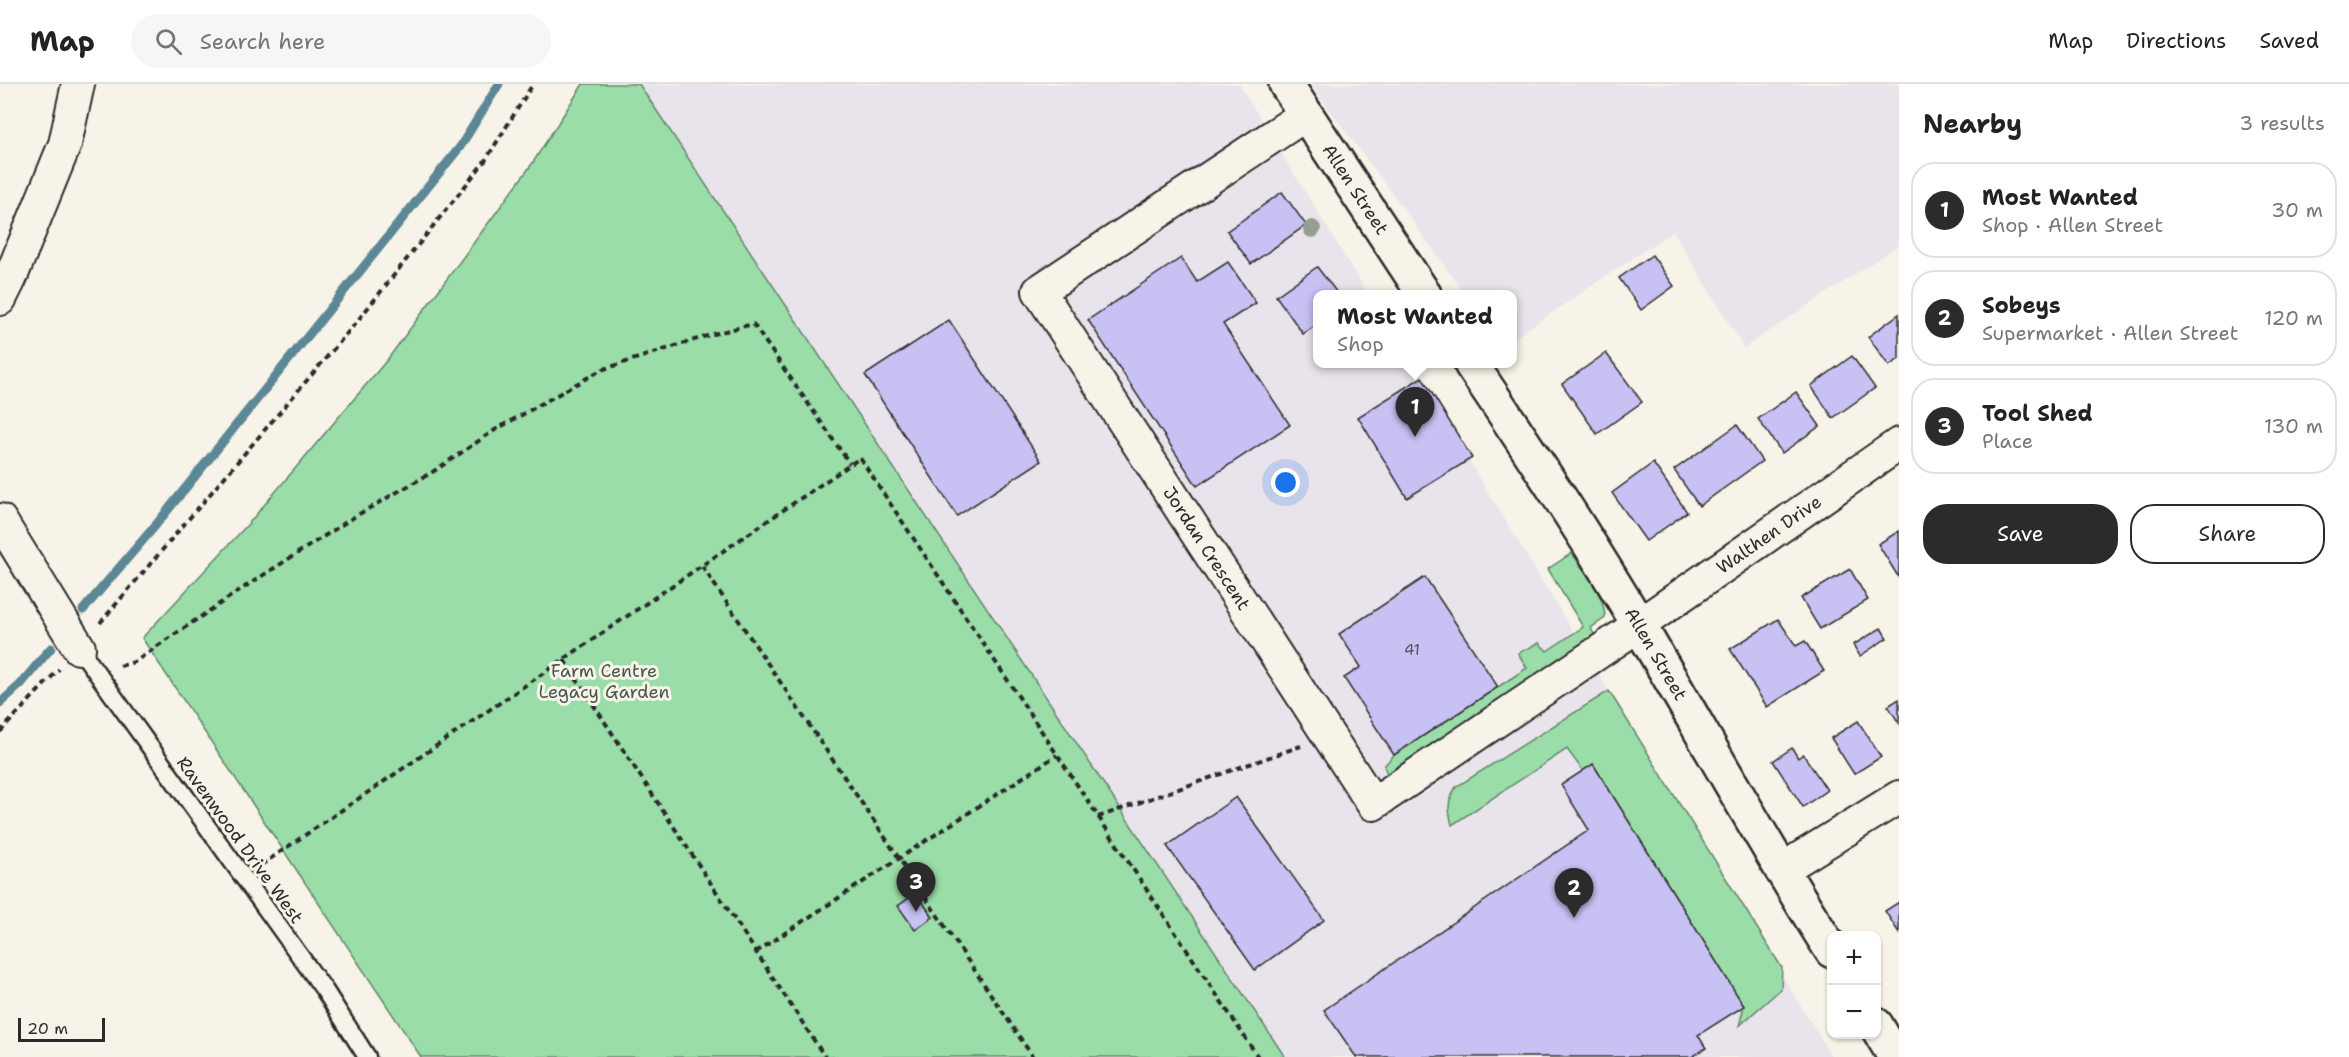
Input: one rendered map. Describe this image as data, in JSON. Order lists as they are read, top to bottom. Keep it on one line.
{"streets":{"street":["Allen Street","Walthen Drive","Jordan Crescent"],"lane":["Ravenwood Drive West"]},"crossings":[["Allen Street","Walthen Drive"],["Allen Street","Jordan Crescent"],["Walthen Drive","Jordan Crescent"]],"parks":["Farm Centre Legacy Garden"],"house_numbers":["41"],"scale_bar":"20 m","page":{"header":"Map","search":"Search here","nav":["Map","Directions","Saved"],"heading":["Nearby","3 results"],"list":[{"mark":"1","name":"Most Wanted","note":"Shop · Allen Street","value":"30 m"},{"mark":"2","name":"Sobeys","note":"Supermarket · Allen Street","value":"120 m"},{"mark":"3","name":"Tool Shed","note":"Place","value":"130 m"}],"popup":["Most Wanted","Shop"],"pins":["1","3","2"],"buttons":["Save","Share"],"map_buttons":["+","−"],"scale":"20 m"}}
